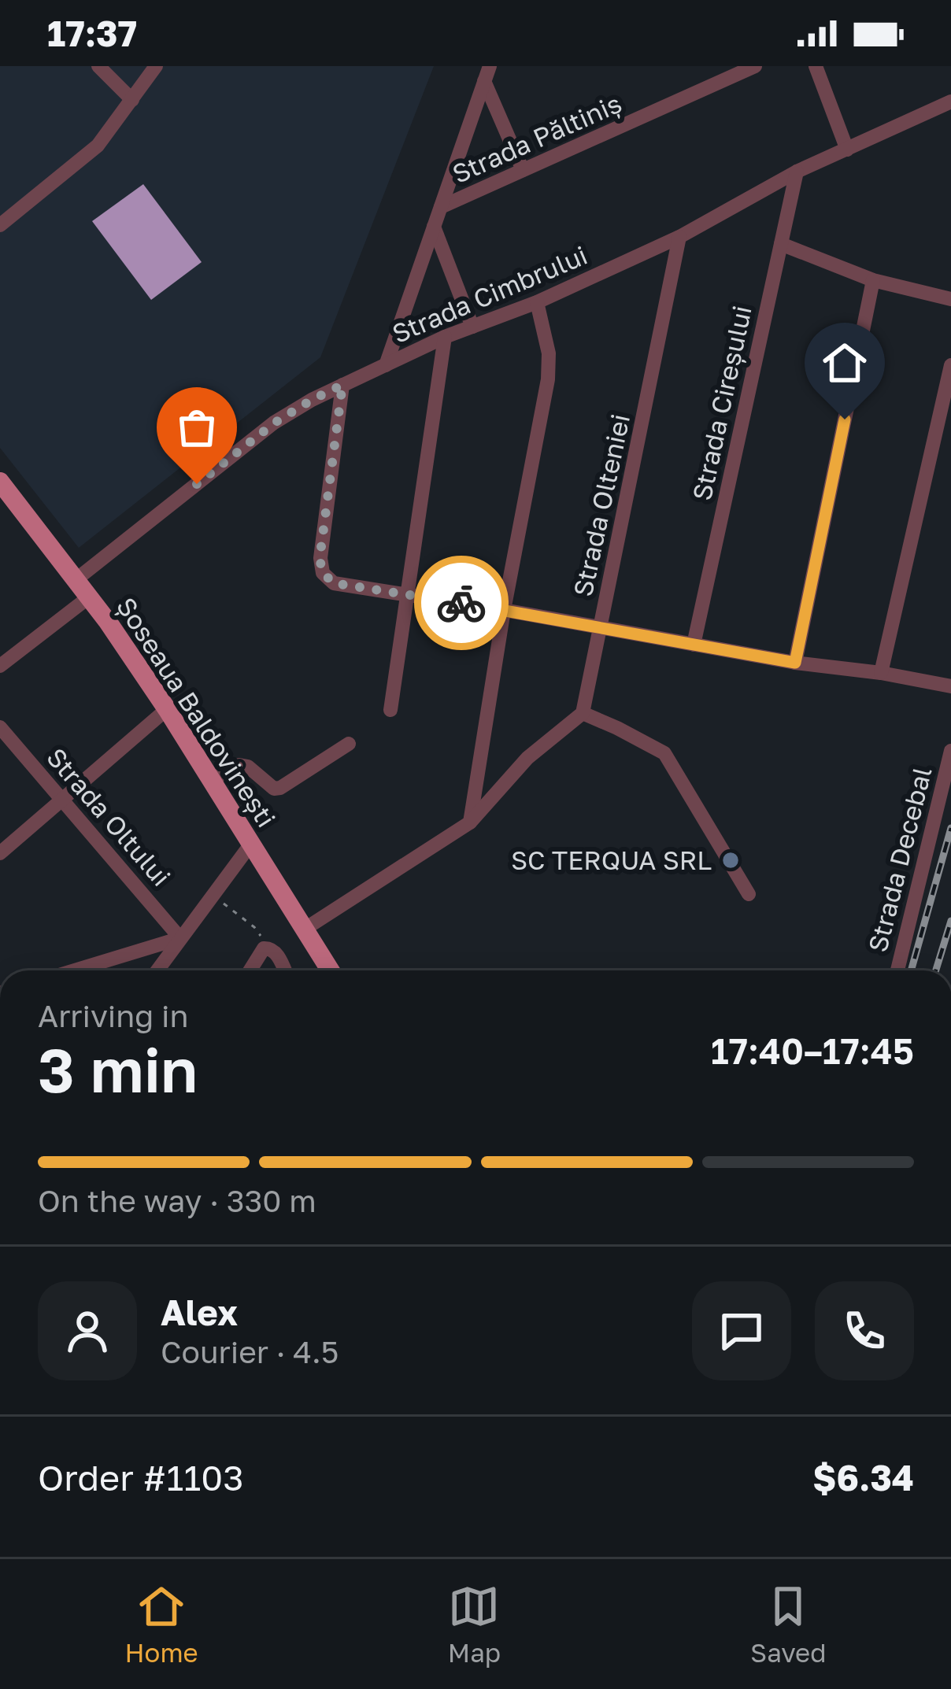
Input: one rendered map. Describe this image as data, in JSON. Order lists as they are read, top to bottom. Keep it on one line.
{"streets":{"main road":["Șoseaua Baldovinești"],"street":["Strada Păltiniș","Strada Cimbrului","Strada Cireșului","Strada Olteniei","Strada Oltului","Strada Decebal"]},"crossings":[["Strada Cimbrului","Strada Cireșului"],["Strada Cimbrului","Strada Olteniei"],["Strada Cimbrului","Șoseaua Baldovinești"]],"places":["SC TERQUA SRL"],"page":{"status":"17:37","heading":["3 min","Arriving in","17:40–17:45"],"panel":["Alex","Courier · 4.5","Order #1103","$6.34"],"bar":"On the way · 330 m","tabs":["Home","Map","Saved"]}}
